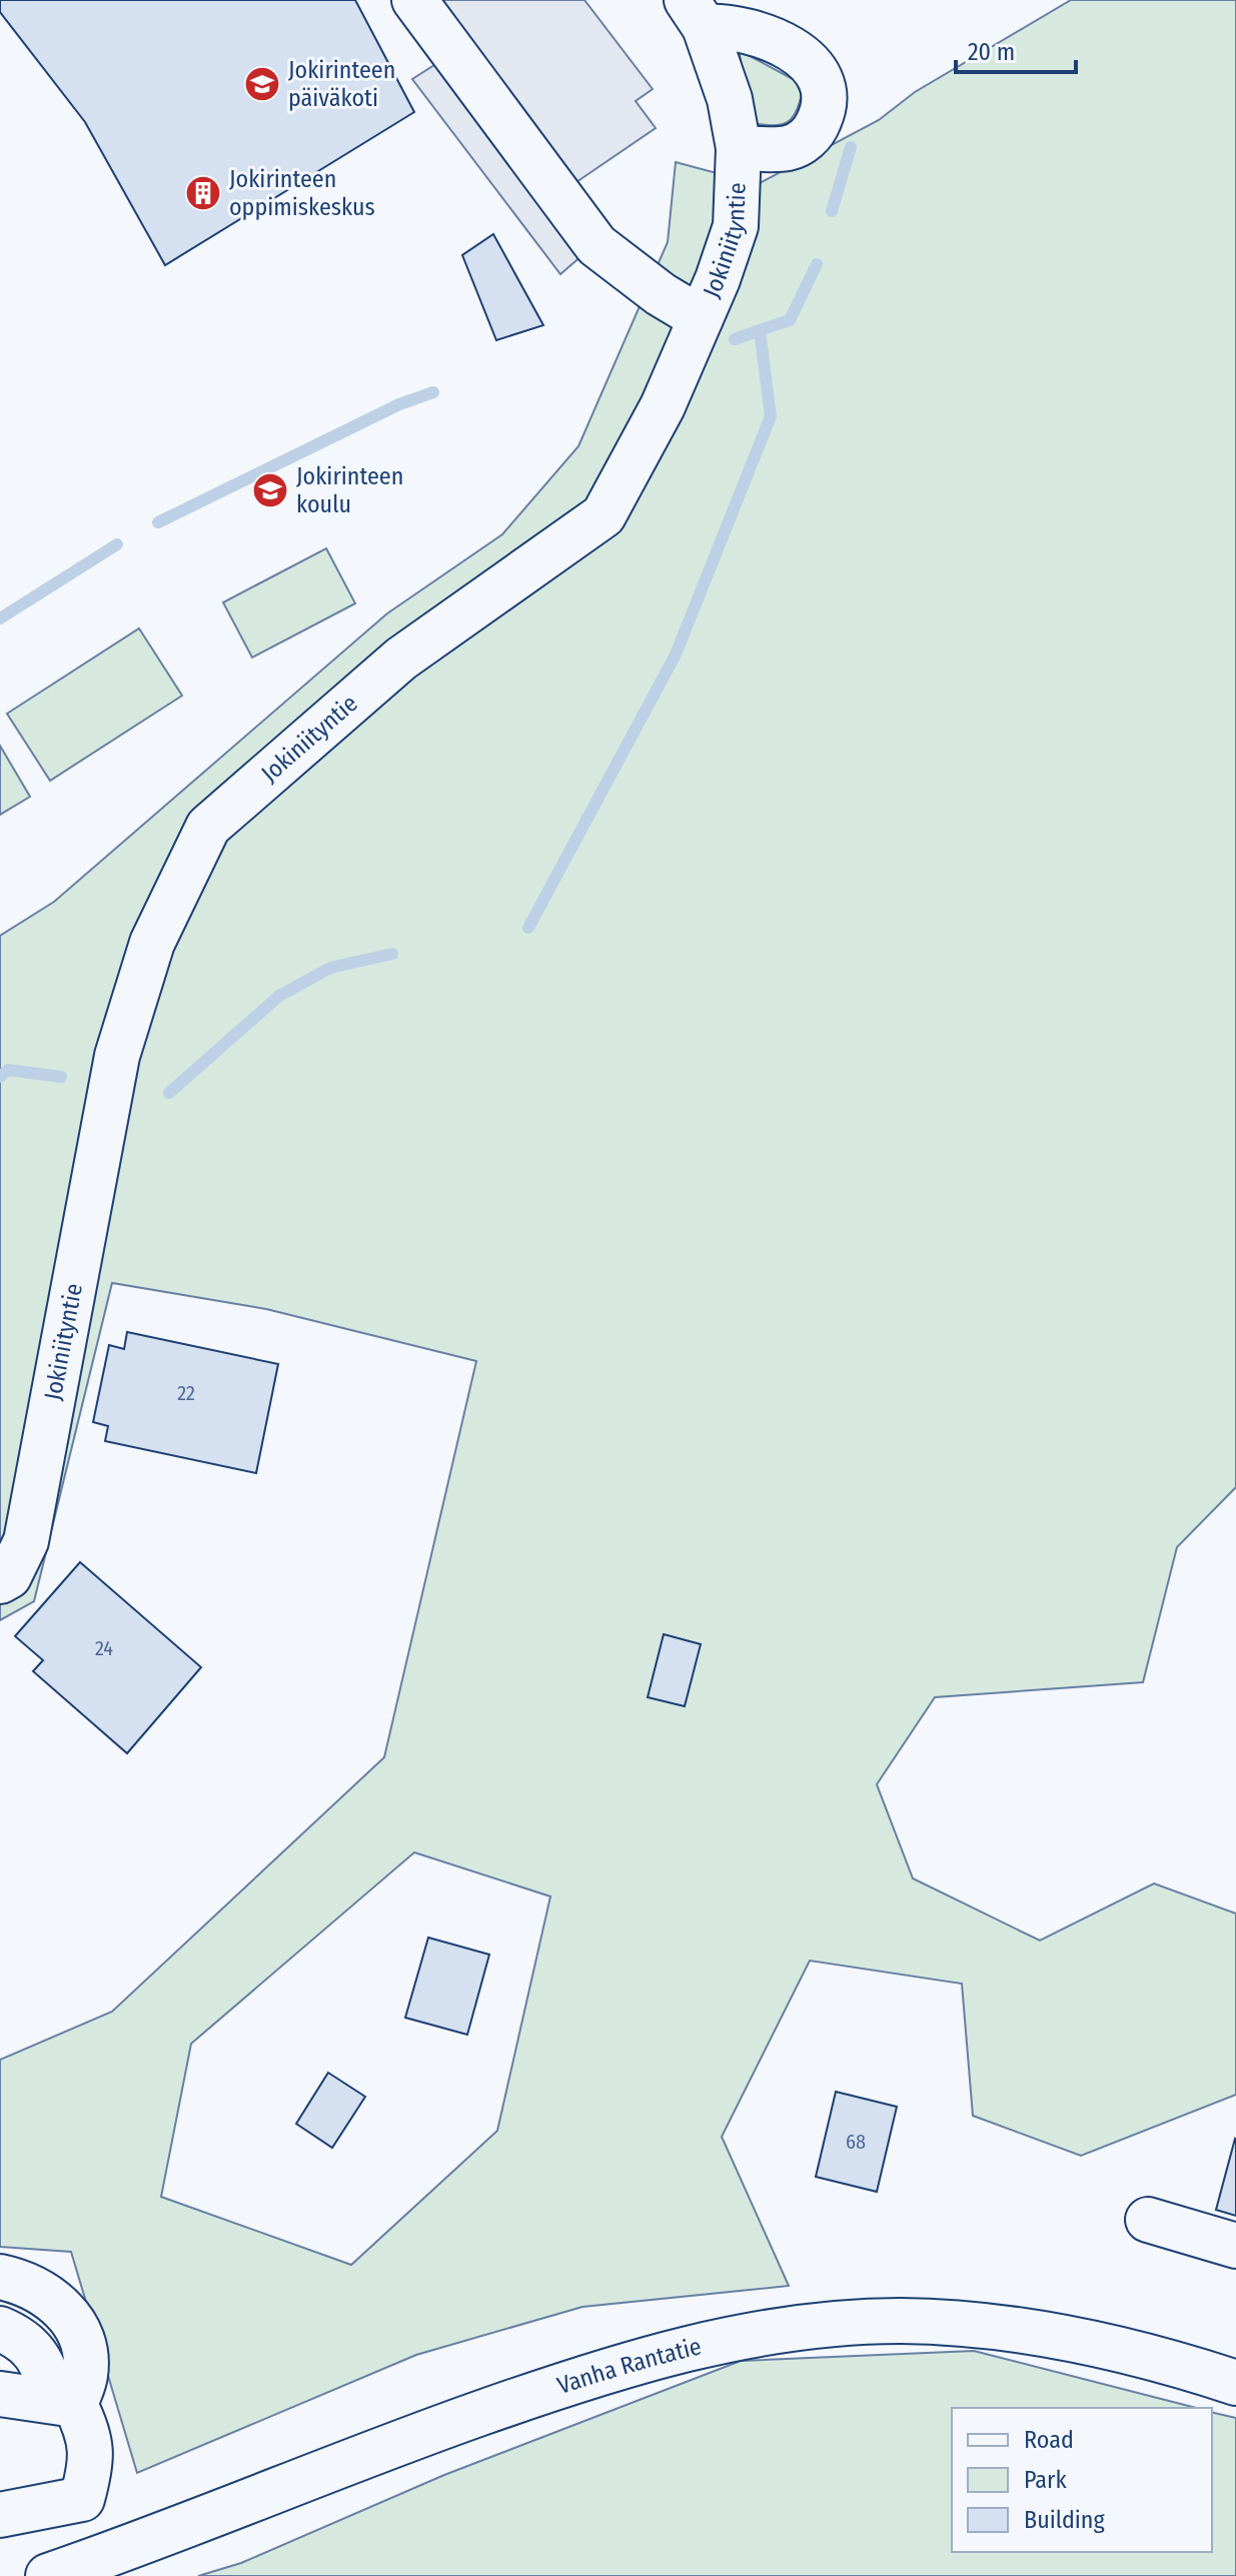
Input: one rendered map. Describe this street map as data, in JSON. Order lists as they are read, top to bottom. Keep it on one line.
{"streets":{"street":["Jokiniityntie","Vanha Rantatie"]},"places":{"school or university":["Jokirinteen päiväkoti","Jokirinteen koulu"],"building":["Jokirinteen oppimiskeskus"]},"house_numbers":["22","24","68"],"legend":["Road","Park","Building"],"scale_bar":"20 m"}
